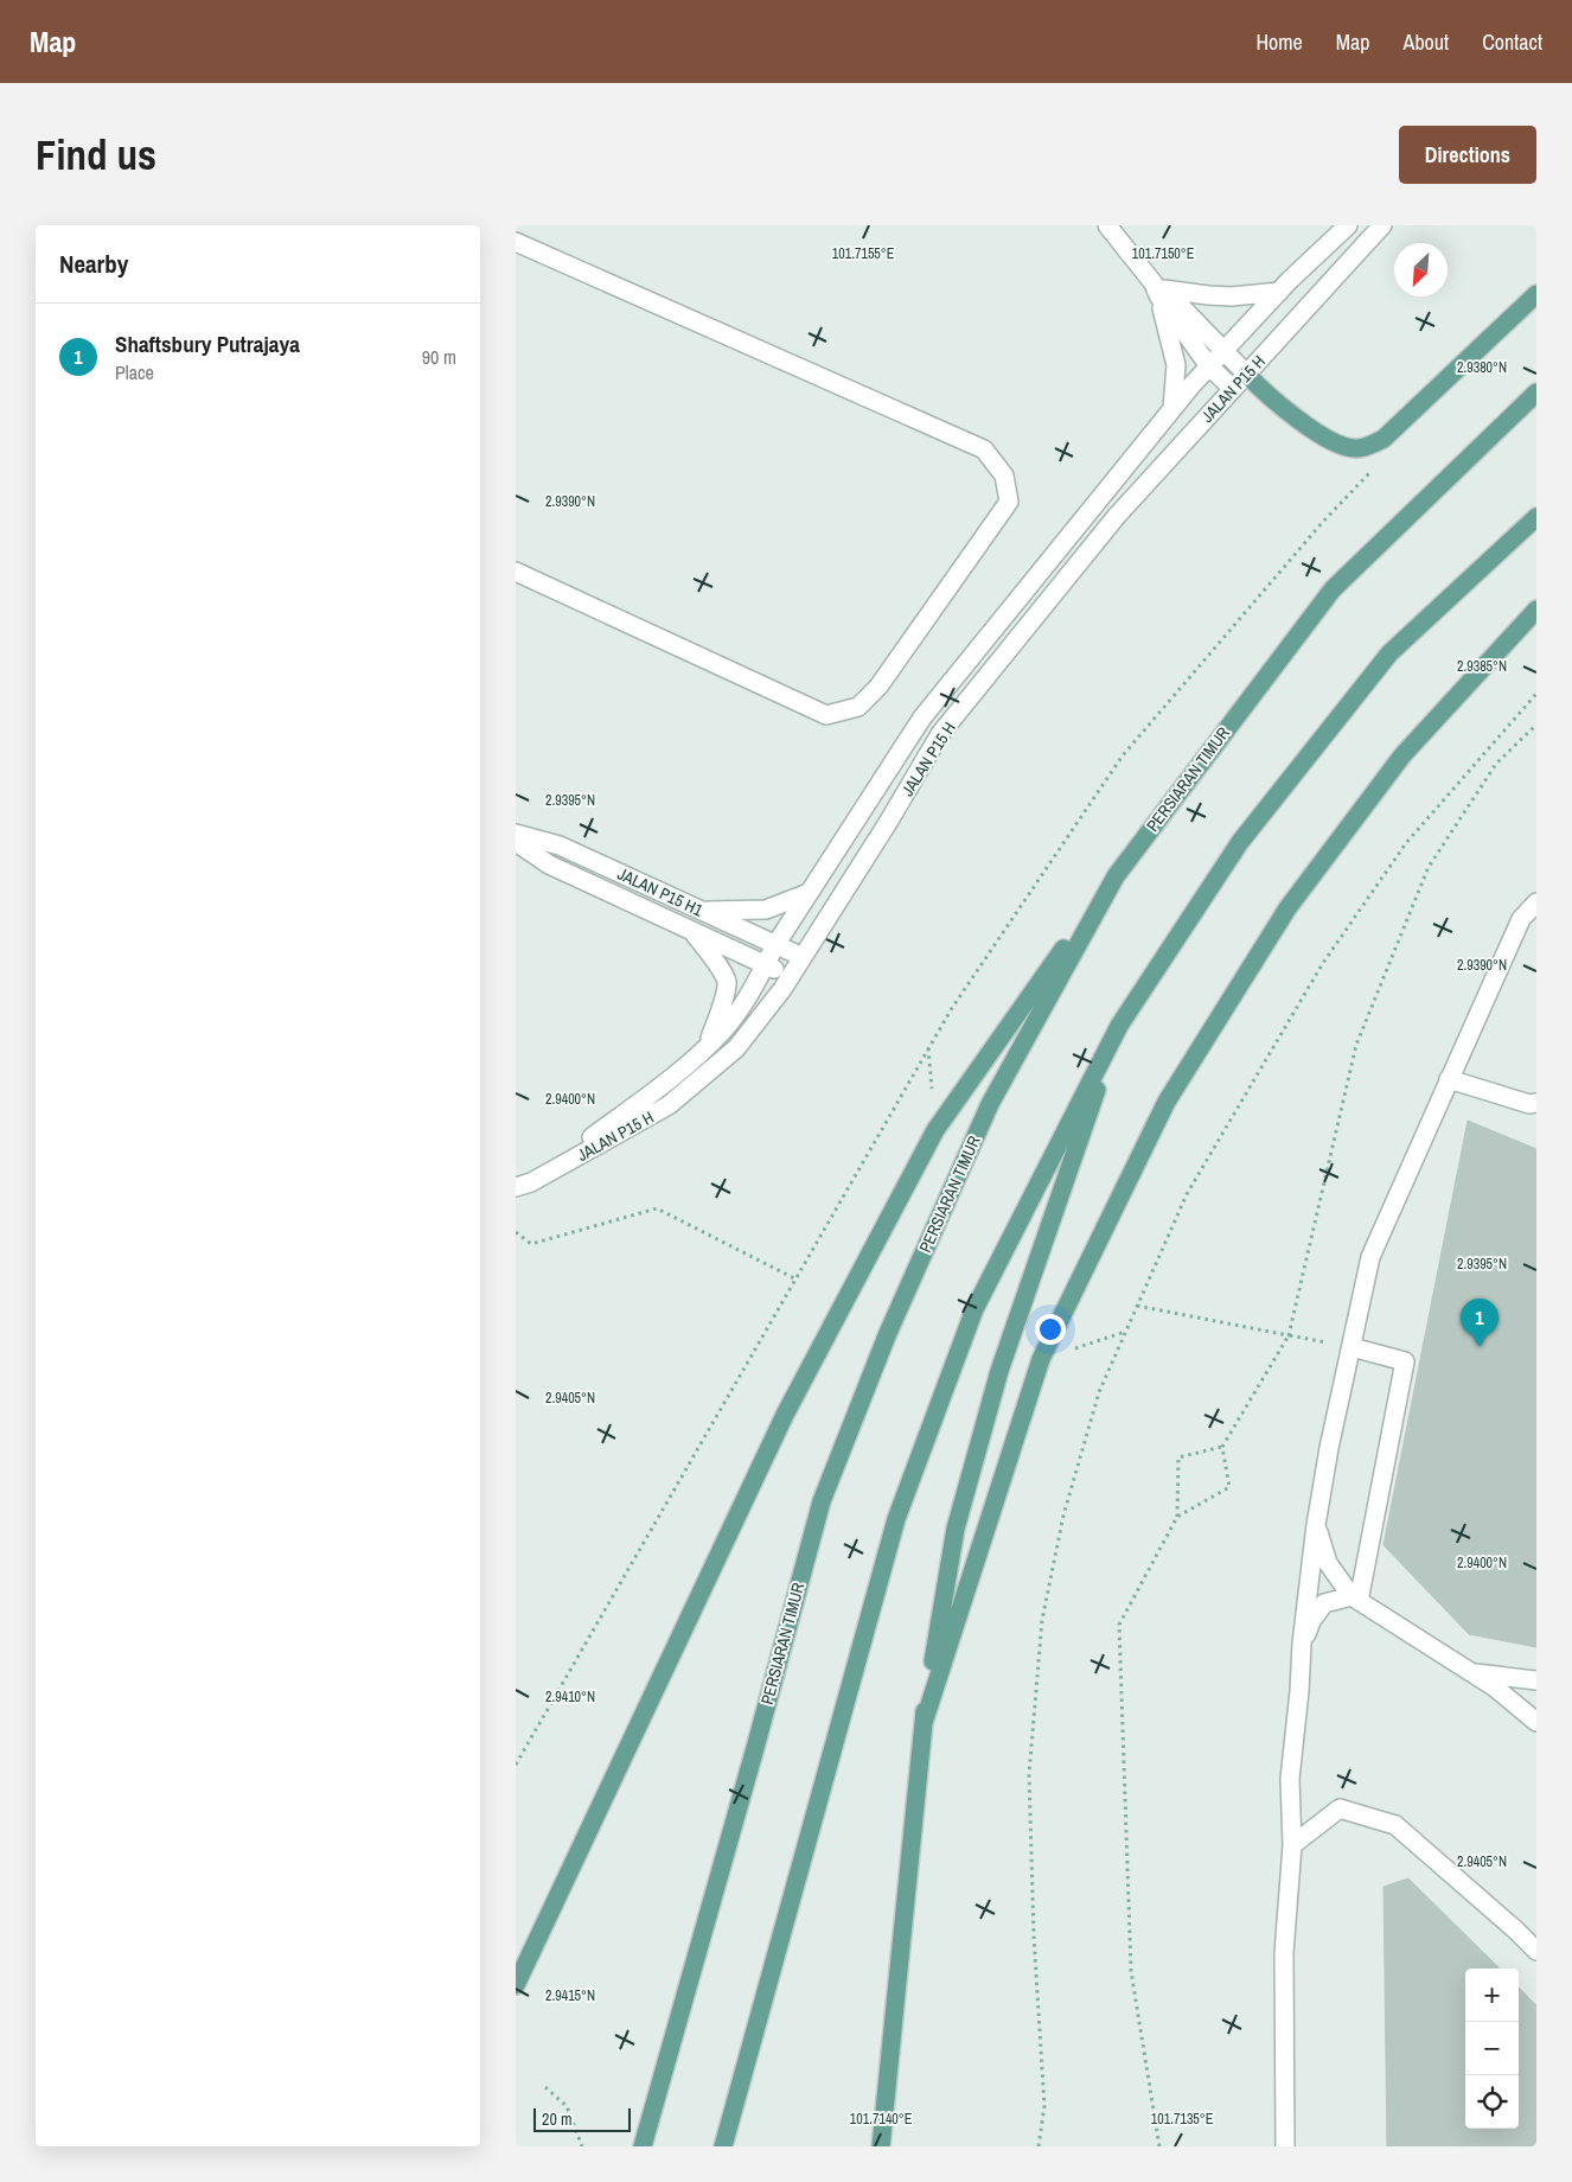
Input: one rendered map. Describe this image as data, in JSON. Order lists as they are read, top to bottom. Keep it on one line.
{"streets":{"main road":["PERSIARAN TIMUR"],"street":["JALAN P15 H","JALAN P15 H1"]},"crossings":[["JALAN P15 H","JALAN P15 H1"]],"scale_bar":"20 m","north":"bottom left","page":{"header":"Map","nav":["Home","Map","About","Contact"],"buttons":"Directions","title":"Find us","heading":"Nearby","list":[{"mark":"1","name":"Shaftsbury Putrajaya","note":"Place","value":"90 m"}],"pins":"1","map_buttons":["+","−"],"scale":"20 m"},"coordinates":["101.7150°E","101.7155°E","2.9380°N","2.9390°N","2.9385°N","2.9395°N","2.9400°N","2.9405°N","2.9410°N","2.9415°N","101.7140°E","101.7135°E"]}
